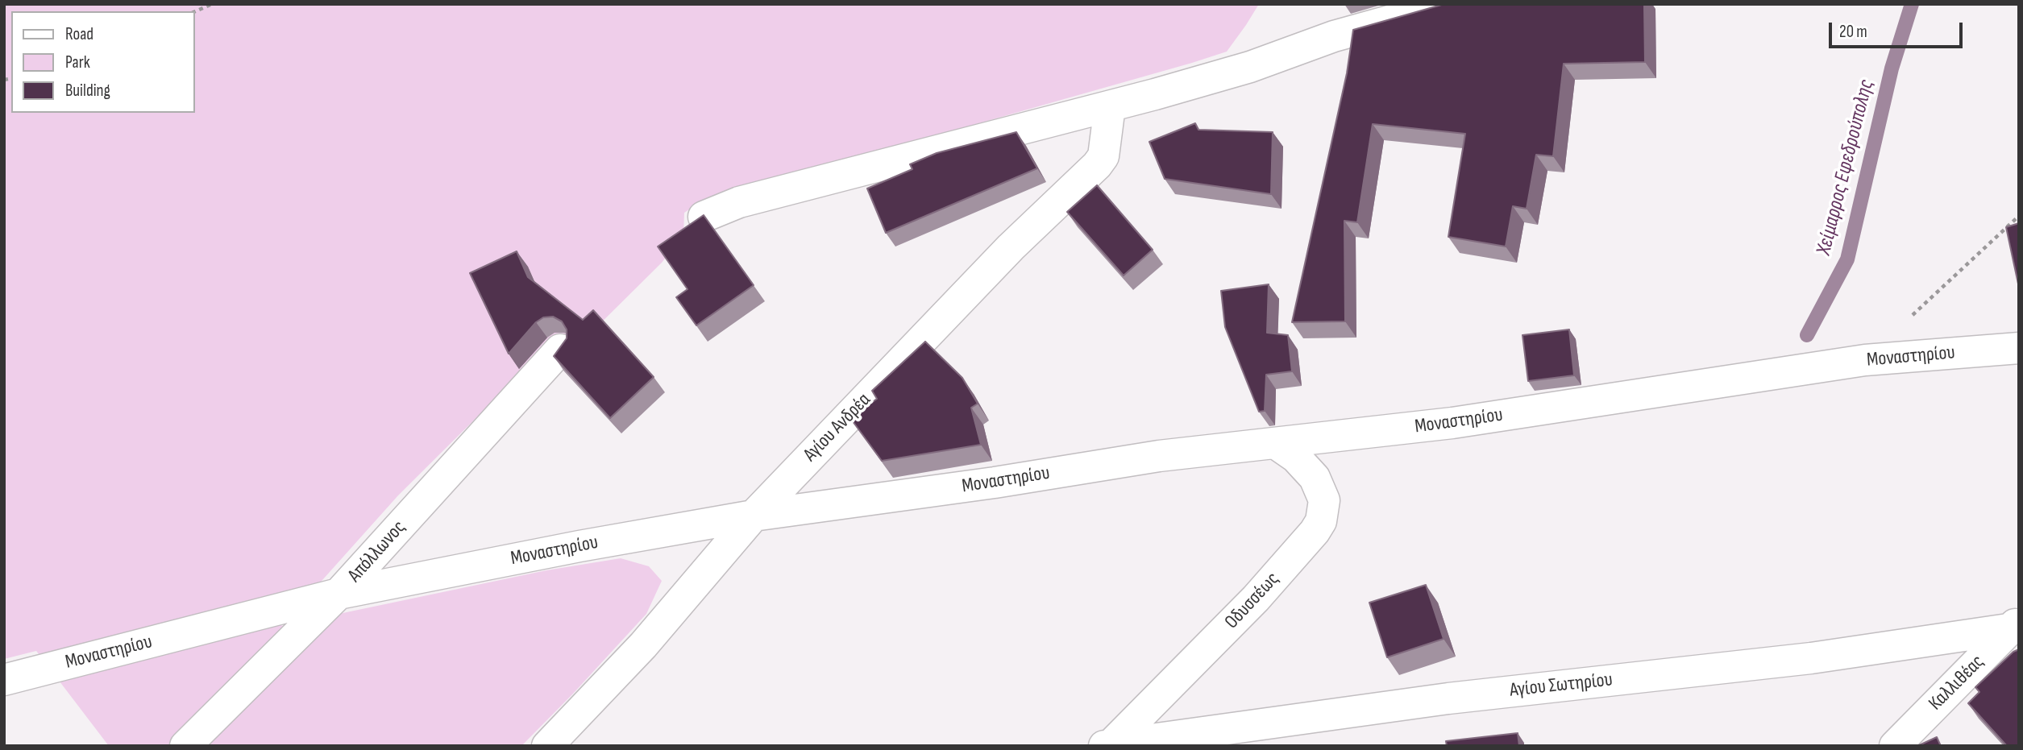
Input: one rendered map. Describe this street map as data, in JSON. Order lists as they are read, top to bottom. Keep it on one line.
{"streets":{"street":["Μοναστηρίου","Αγίου Ανδρέα","Απόλλωνος","Οδυσσέως","Καλλιθέας","Αγίου Σωτηρίου"]},"crossings":[["Μοναστηρίου","Αγίου Ανδρέα"],["Μοναστηρίου","Απόλλωνος"],["Μοναστηρίου","Οδυσσέως"],["Οδυσσέως","Αγίου Σωτηρίου"],["Καλλιθέας","Αγίου Σωτηρίου"]],"water":["Χείμαρρος Εφεδρούπολης"],"legend":["Road","Park","Building"],"scale_bar":"20 m"}
